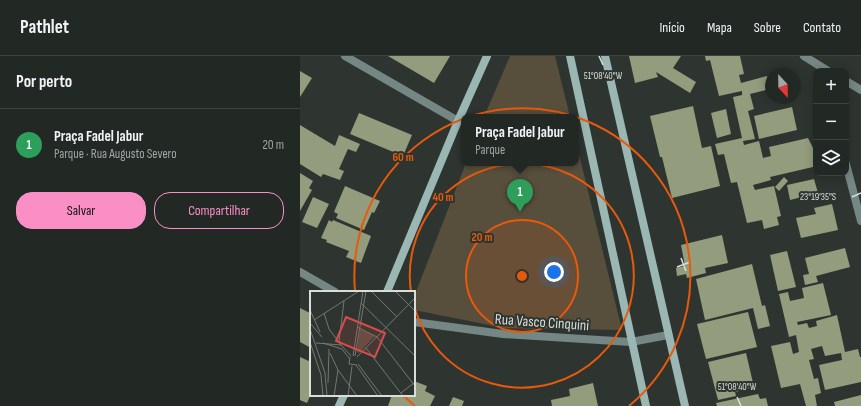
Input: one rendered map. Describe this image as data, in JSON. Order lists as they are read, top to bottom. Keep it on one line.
{"streets":{"street":["Rua Vasco Cinquini"]},"north":"bottom","page":{"header":"Pathlet","nav":["Início","Mapa","Sobre","Contato"],"heading":"Por perto","map_buttons":["+","−"],"list":[{"mark":"1","name":"Praça Fadel Jabur","note":"Parque · Rua Augusto Severo","value":"20 m"}],"popup":["Praça Fadel Jabur","Parque"],"pins":"1","buttons":["Salvar","Compartilhar"]},"coordinates":["51°08'40\"W","23°19'35\"S"],"rings":["60 m","40 m","20 m"]}
